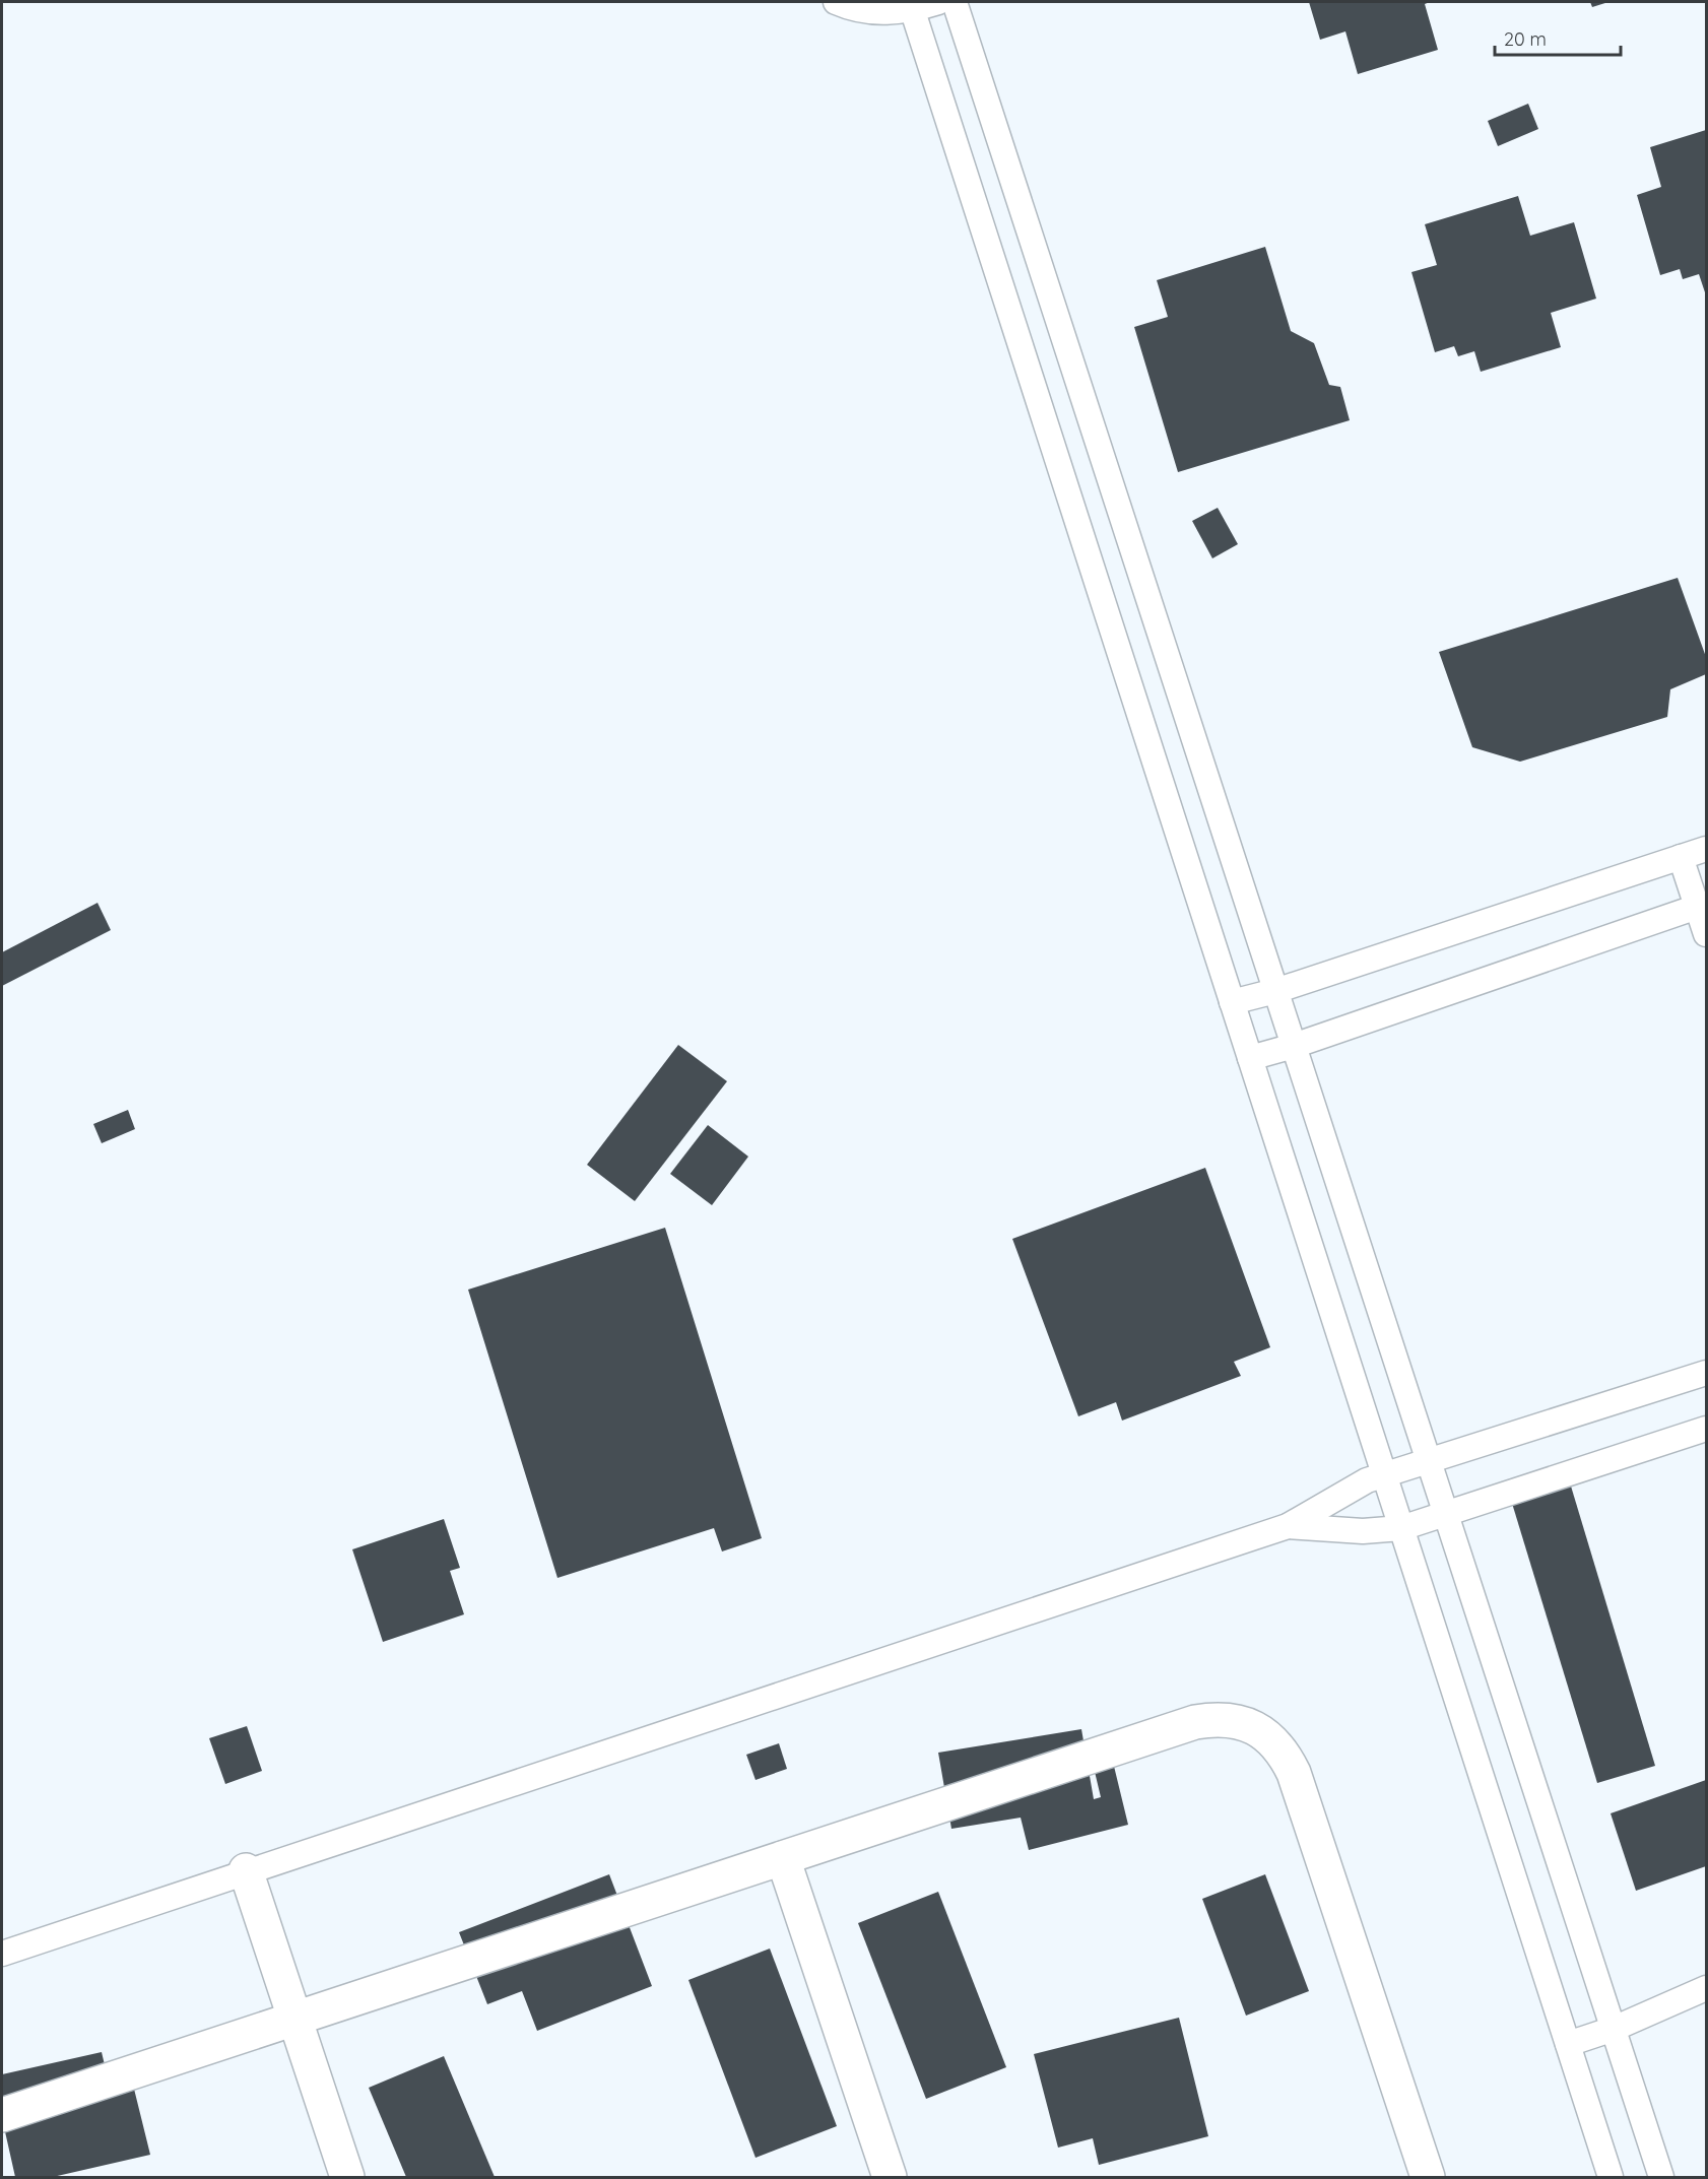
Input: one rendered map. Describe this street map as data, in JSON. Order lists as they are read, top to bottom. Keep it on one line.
{"scale_bar":"20 m"}
